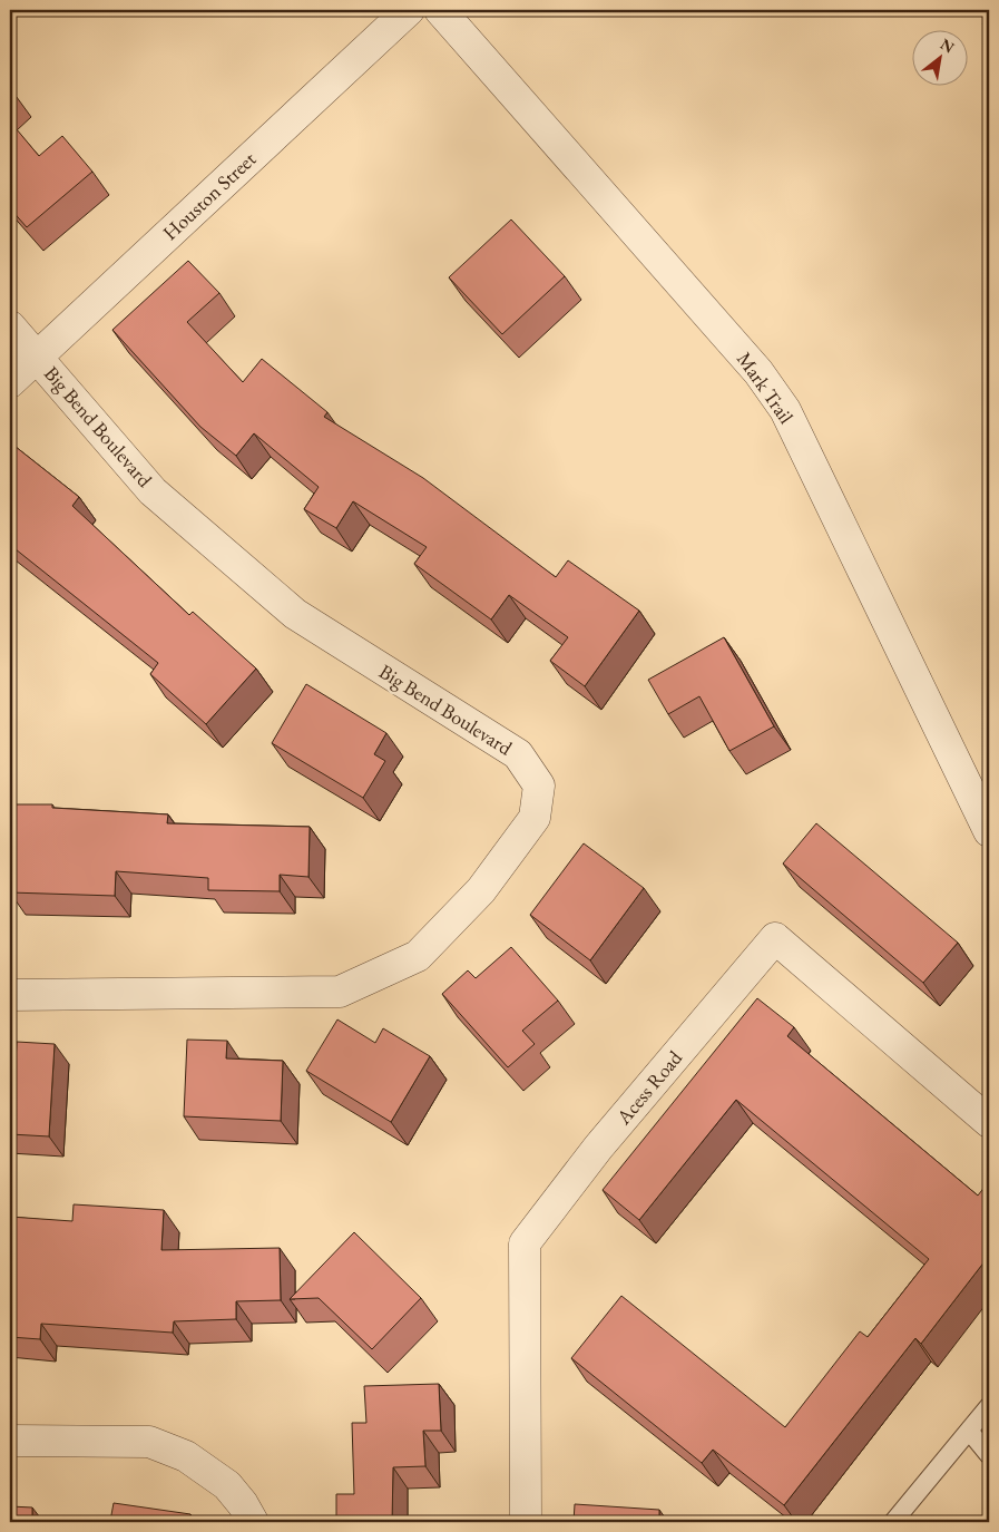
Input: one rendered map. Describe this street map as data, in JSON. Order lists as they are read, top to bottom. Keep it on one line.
{"streets":{"street":["Houston Street","Mark Trail","Big Bend Boulevard","Acess Road"]},"crossings":[["Houston Street","Big Bend Boulevard"]],"north":"top right"}
